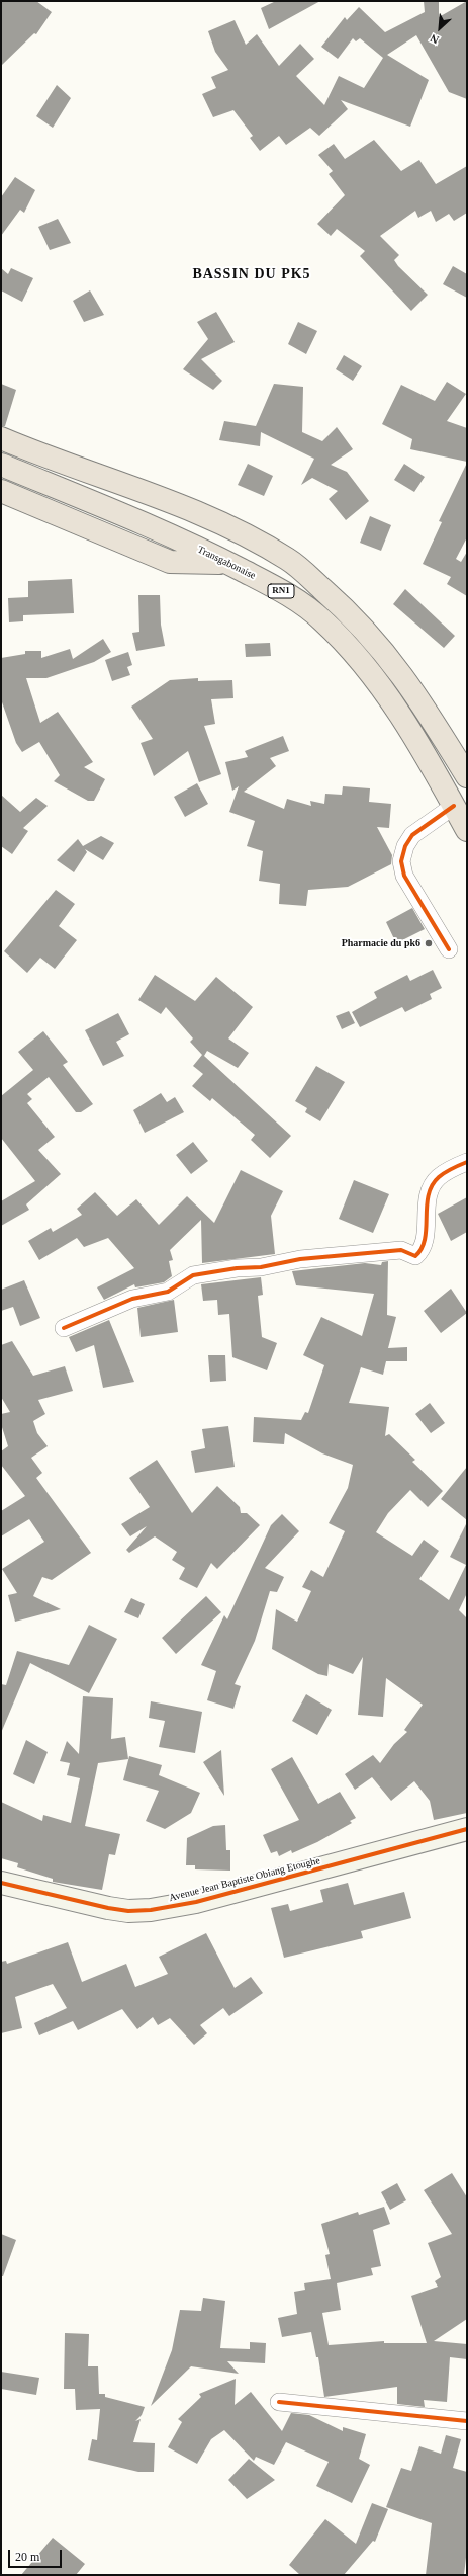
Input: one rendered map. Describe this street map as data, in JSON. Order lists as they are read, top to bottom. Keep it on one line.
{"streets":{"highway":["Transgabonaise","RN1"],"street":["Avenue Jean Baptiste Obiang Etoughe"]},"districts":["BASSIN DU PK5"],"places":["Pharmacie du pk6"],"scale_bar":"20 m","north":"bottom left"}
